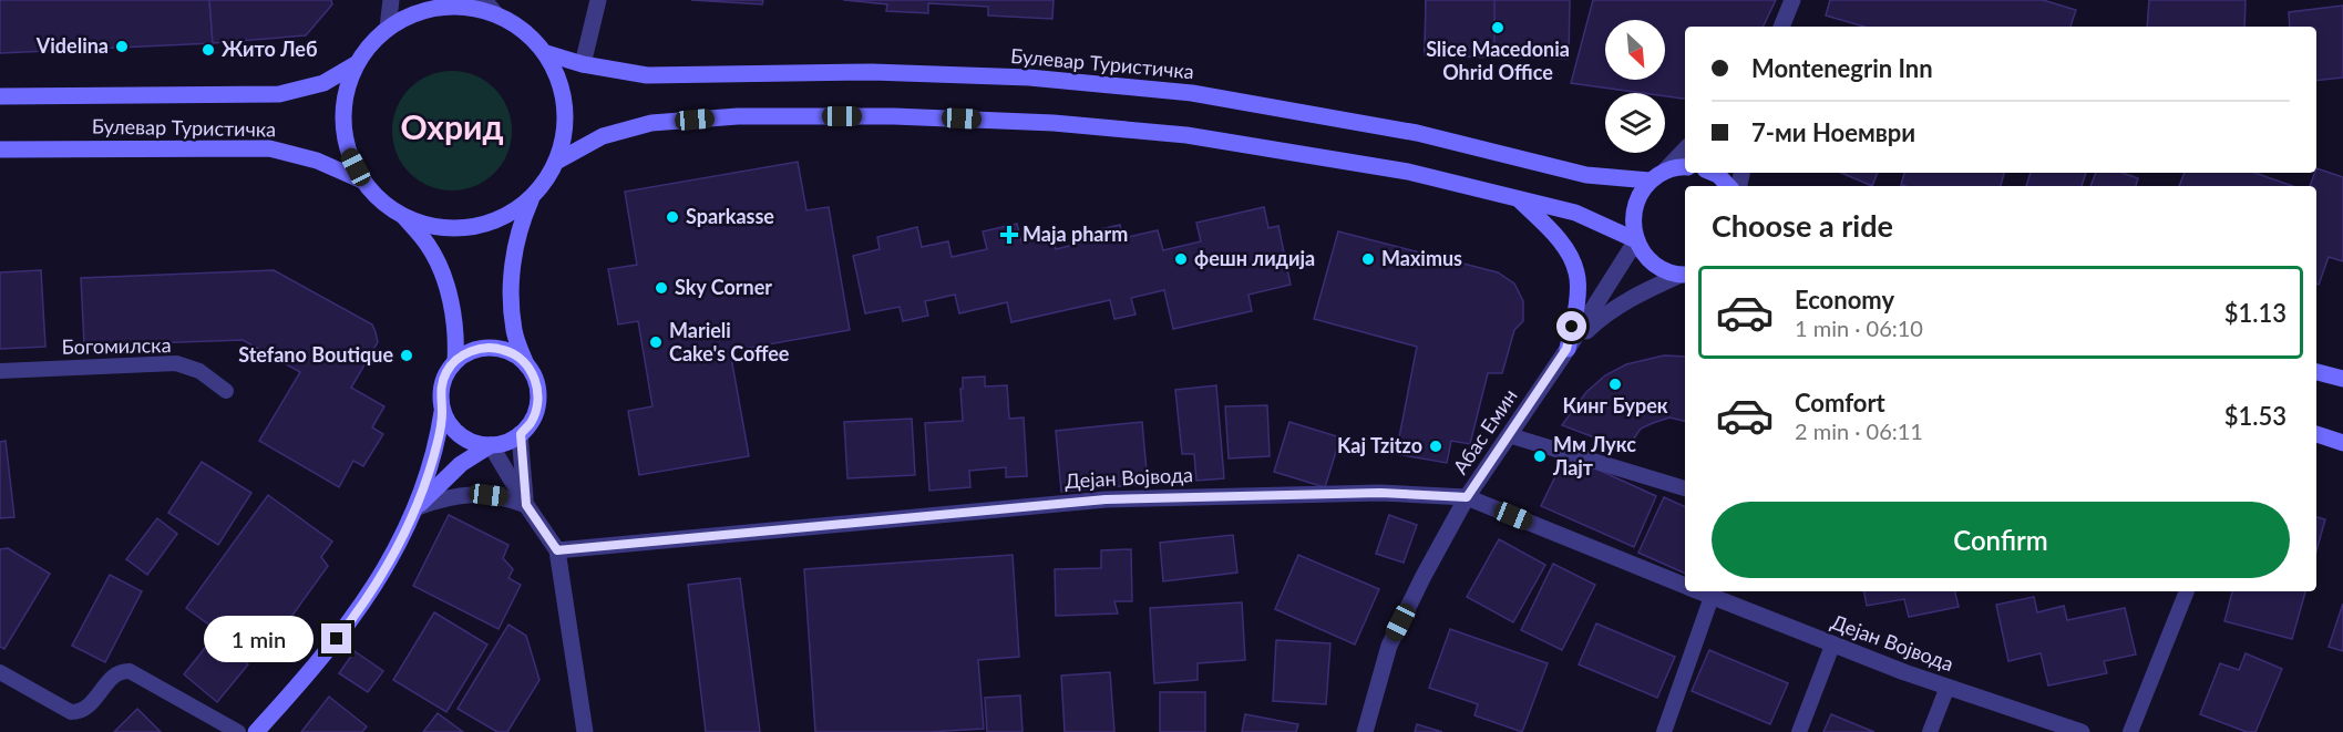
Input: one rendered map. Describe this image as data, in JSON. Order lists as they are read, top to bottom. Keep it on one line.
{"streets":{"main road":["Булевар Туристичка"],"street":["Абас Емин","Дејан Војвода"],"lane":["Богомилска"]},"crossings":[["Абас Емин","Дејан Војвода"]],"districts":["Охрид"],"places":{"other":["Slice Macedonia Ohrid Office","Videlina","Жито Леб","Sparkasse","фешн лидија","Maximus","Sky Corner","Marieli Cake's Coffee","Stefano Boutique","Кинг Бурек","Kaj Tzitzo","Мм Лукс Лајт"],"health":["Maja pharm"]},"north":"bottom right","page":{"banner":["Montenegrin Inn","7-ми Ноември"],"heading":"Choose a ride","list":[{"name":"Economy","note":"1 min · 06:10","value":"$1.13"},{"name":"Comfort","note":"2 min · 06:11","value":"$1.53"}],"buttons":"Confirm","bubble":"1 min"}}
